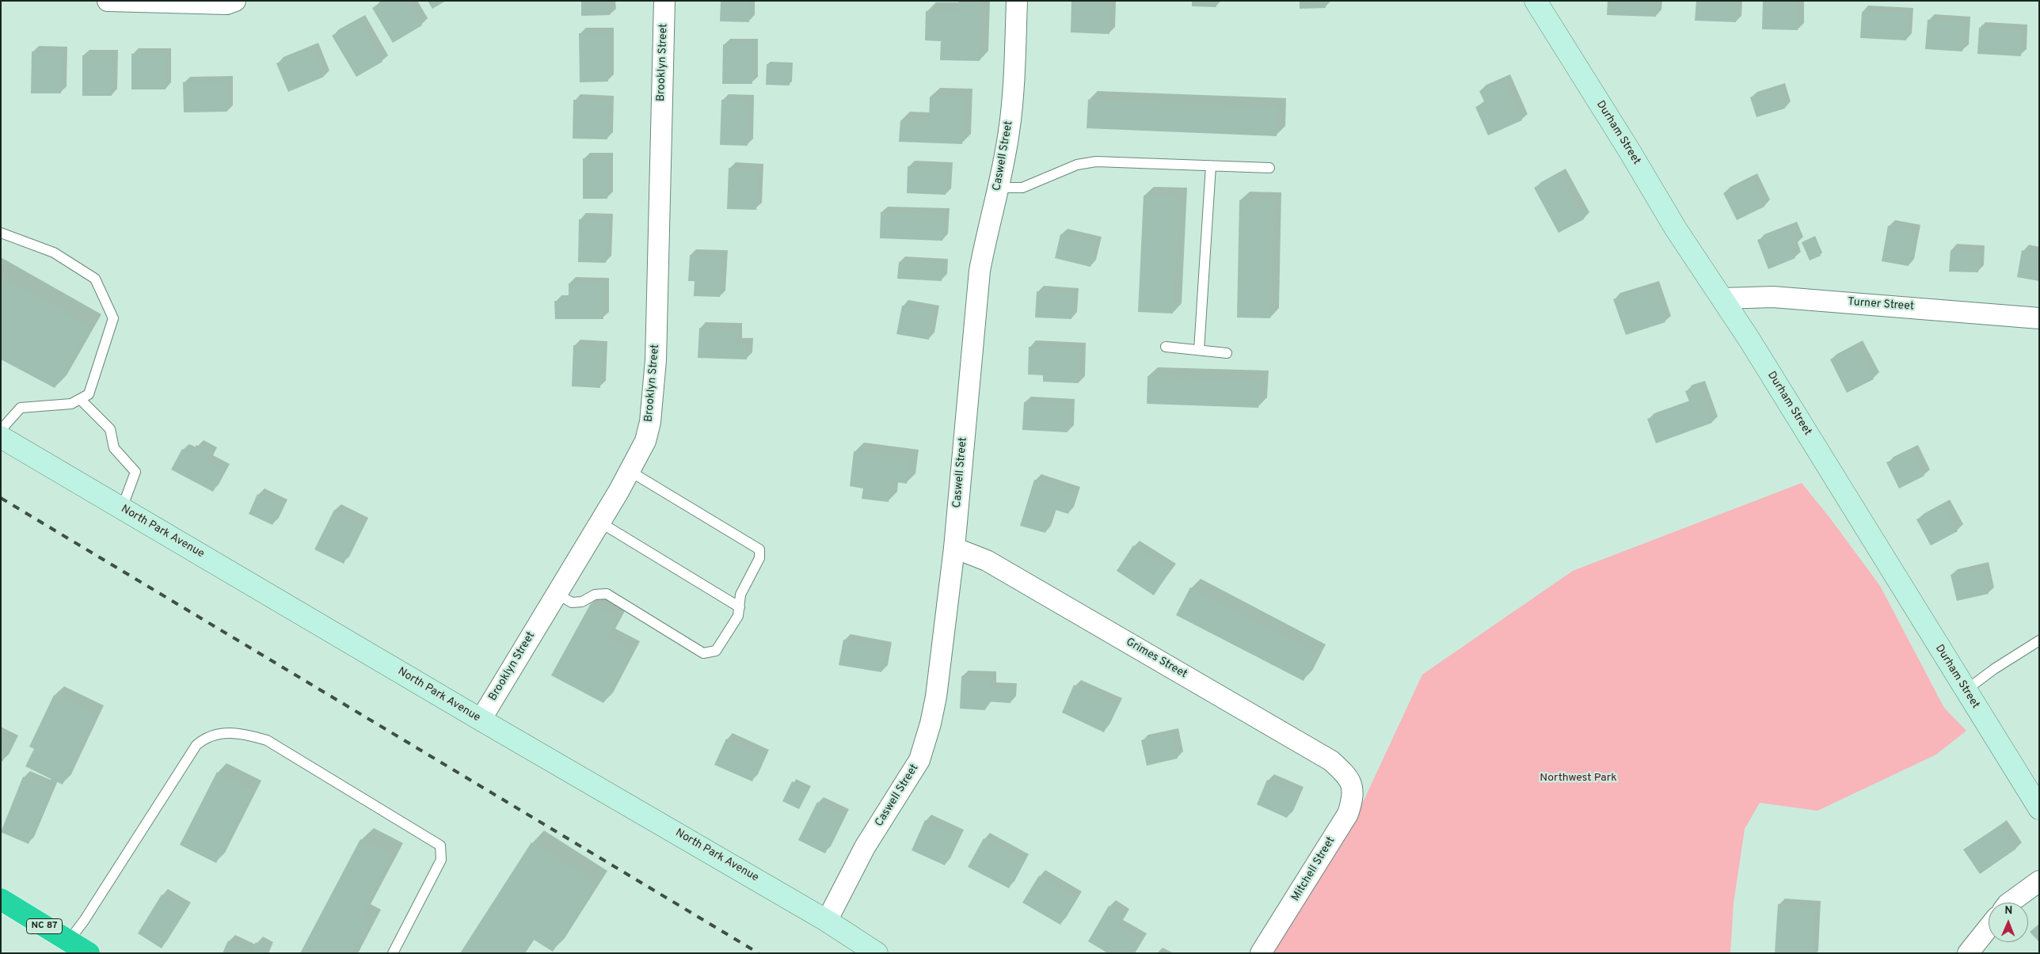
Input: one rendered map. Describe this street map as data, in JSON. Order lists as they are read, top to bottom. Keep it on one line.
{"streets":{"highway":["NC 87"],"street":["Brooklyn Street","Durham Street","Caswell Street","Turner Street","North Park Avenue","Grimes Street","Mitchell Street"]},"crossings":[["Brooklyn Street","North Park Avenue"],["Durham Street","Turner Street"],["Caswell Street","North Park Avenue"],["Caswell Street","Grimes Street"],["Grimes Street","Mitchell Street"]],"parks":["Northwest Park"],"north":"top"}
